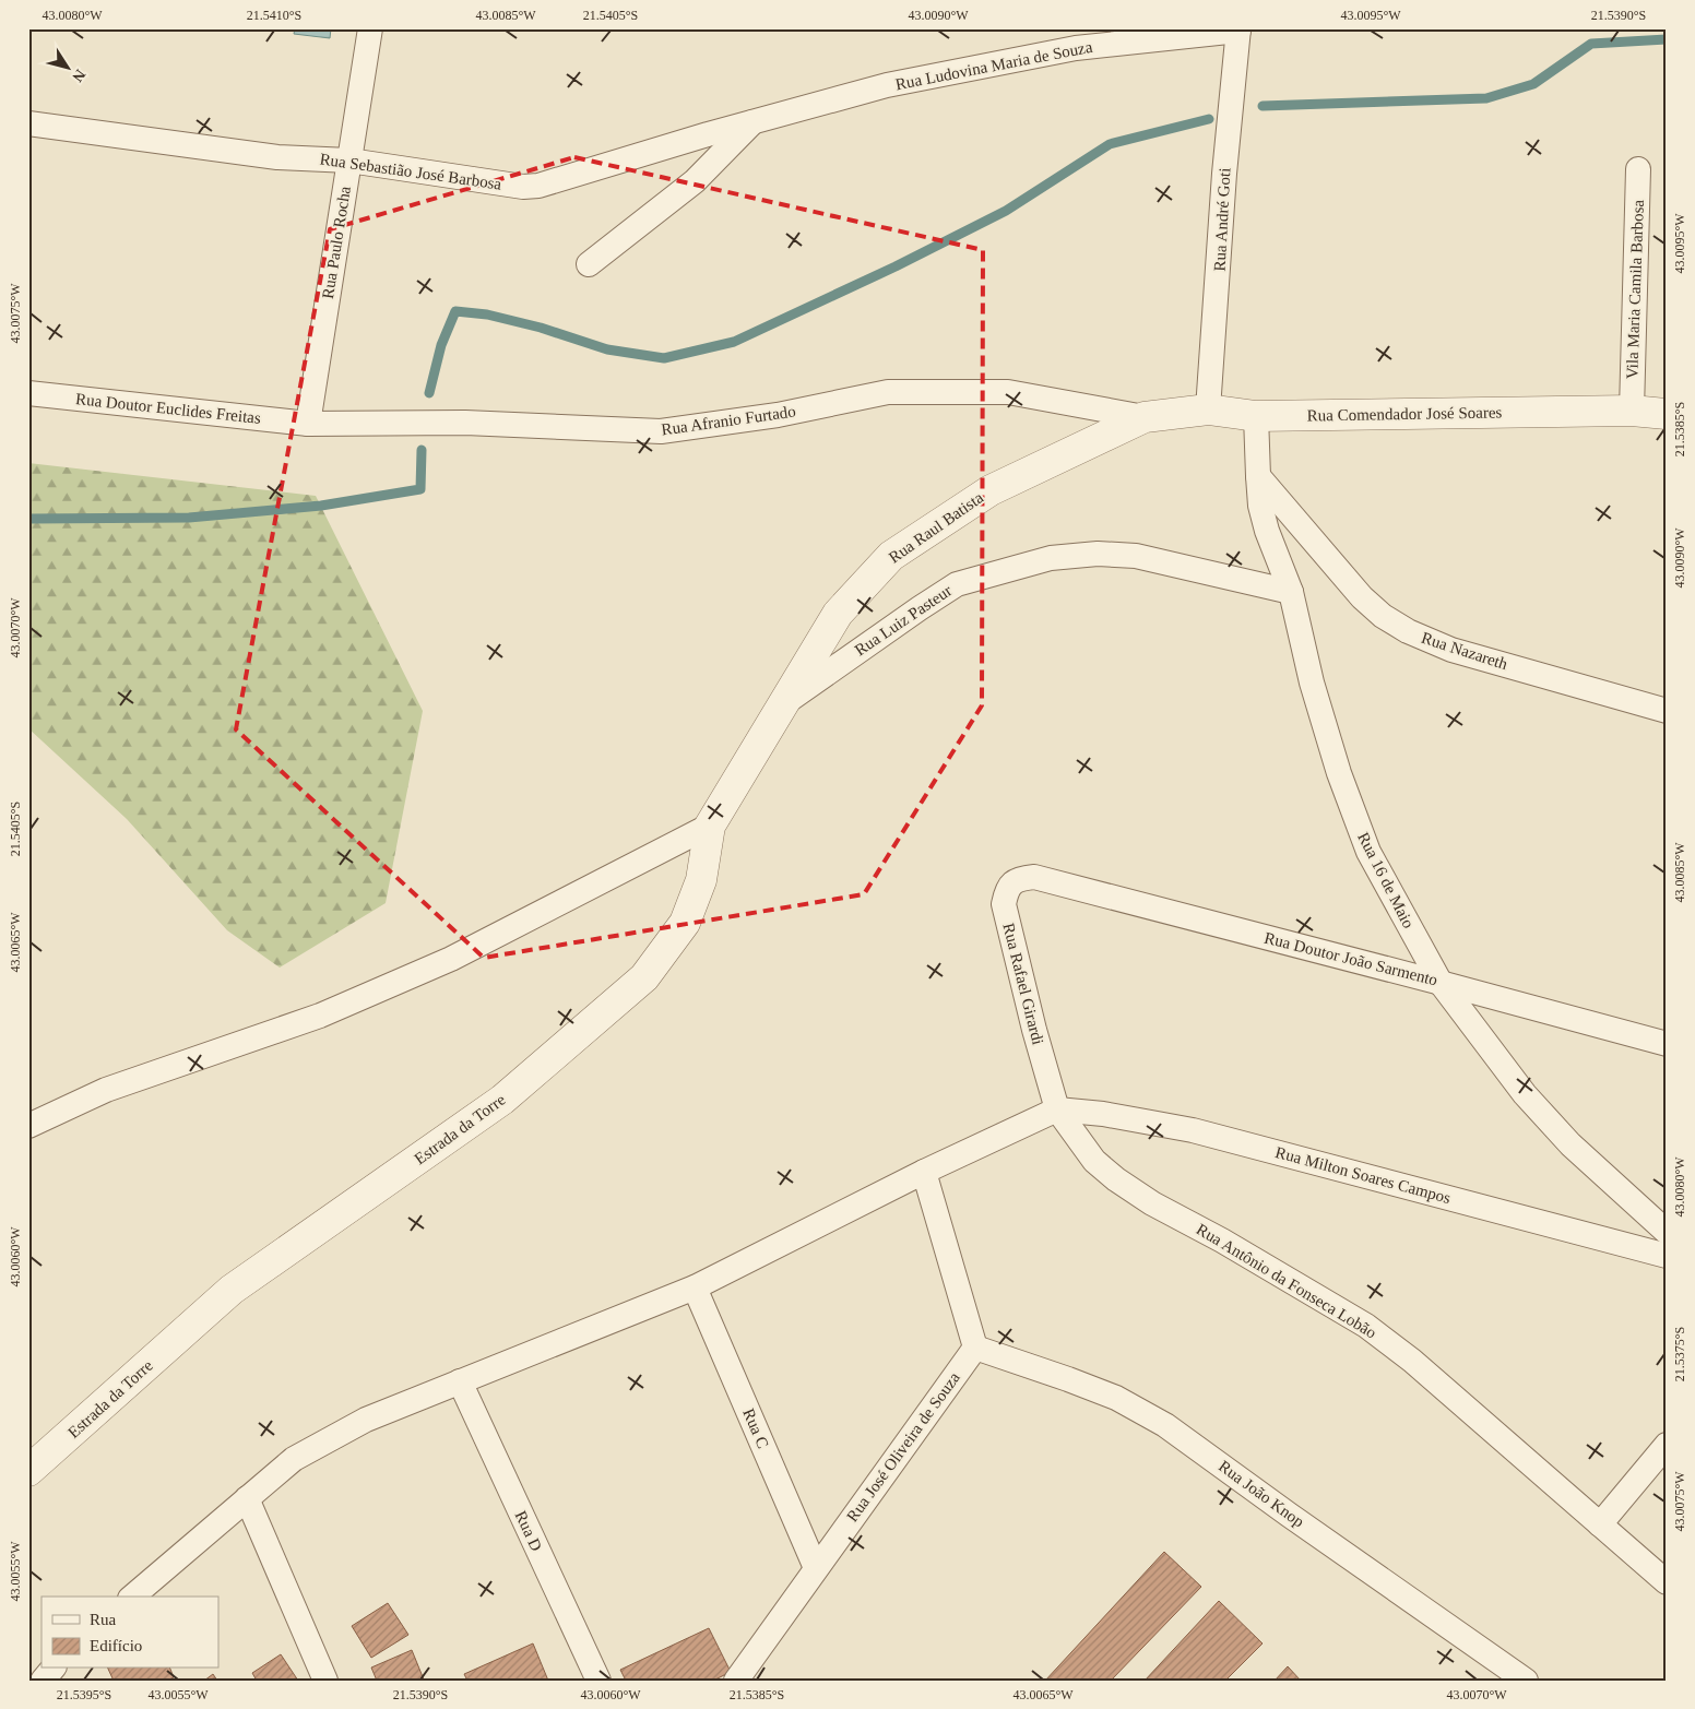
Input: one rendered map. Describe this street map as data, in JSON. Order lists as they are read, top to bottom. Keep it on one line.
{"streets":{"street":["Rua Ludovina Maria de Souza","Rua Sebastião José Barbosa","Rua André Goti","Rua Paulo Rocha","Vila Maria Camila Barbosa","Rua Doutor Euclides Freitas","Rua Comendador José Soares","Rua Afranio Furtado","Rua Raul Batista","Rua Luiz Pasteur","Rua Nazareth","Rua 16 de Maio","Rua Doutor João Sarmento","Rua Rafael Girardi","Estrada da Torre","Rua Milton Soares Campos","Rua Antônio da Fonseca Lobão","Rua C","Rua José Oliveira de Souza","Rua João Knop","Rua D"]},"crossings":[["Rua Ludovina Maria de Souza","Rua Sebastião José Barbosa"],["Rua Ludovina Maria de Souza","Rua André Goti"],["Rua Sebastião José Barbosa","Rua Paulo Rocha"],["Rua André Goti","Rua Comendador José Soares"],["Rua Paulo Rocha","Rua Doutor Euclides Freitas"],["Rua Paulo Rocha","Rua Afranio Furtado"],["Vila Maria Camila Barbosa","Rua Comendador José Soares"],["Rua Doutor Euclides Freitas","Rua Afranio Furtado"],["Rua Comendador José Soares","Rua Afranio Furtado"],["Rua Comendador José Soares","Rua Raul Batista"],["Rua Comendador José Soares","Rua 16 de Maio"],["Rua Afranio Furtado","Rua Raul Batista"],["Rua Raul Batista","Rua Luiz Pasteur"],["Rua Raul Batista","Estrada da Torre"],["Rua Luiz Pasteur","Rua 16 de Maio"],["Rua Luiz Pasteur","Estrada da Torre"],["Rua Nazareth","Rua 16 de Maio"],["Rua 16 de Maio","Rua Doutor João Sarmento"],["Rua Doutor João Sarmento","Rua Rafael Girardi"],["Rua Rafael Girardi","Rua Milton Soares Campos"],["Rua Rafael Girardi","Rua Antônio da Fonseca Lobão"],["Rua Milton Soares Campos","Rua Antônio da Fonseca Lobão"],["Rua C","Rua José Oliveira de Souza"],["Rua José Oliveira de Souza","Rua João Knop"]],"legend":["Rua","Edifício"],"north":"bottom right","coordinates":["43.0080°W","21.5410°S","43.0085°W","21.5405°S","43.0090°W","43.0095°W","21.5390°S","43.0075°W","21.5385°S","43.0070°W","43.0065°W","43.0060°W","21.5375°S","43.0055°W","21.5395°S"]}
